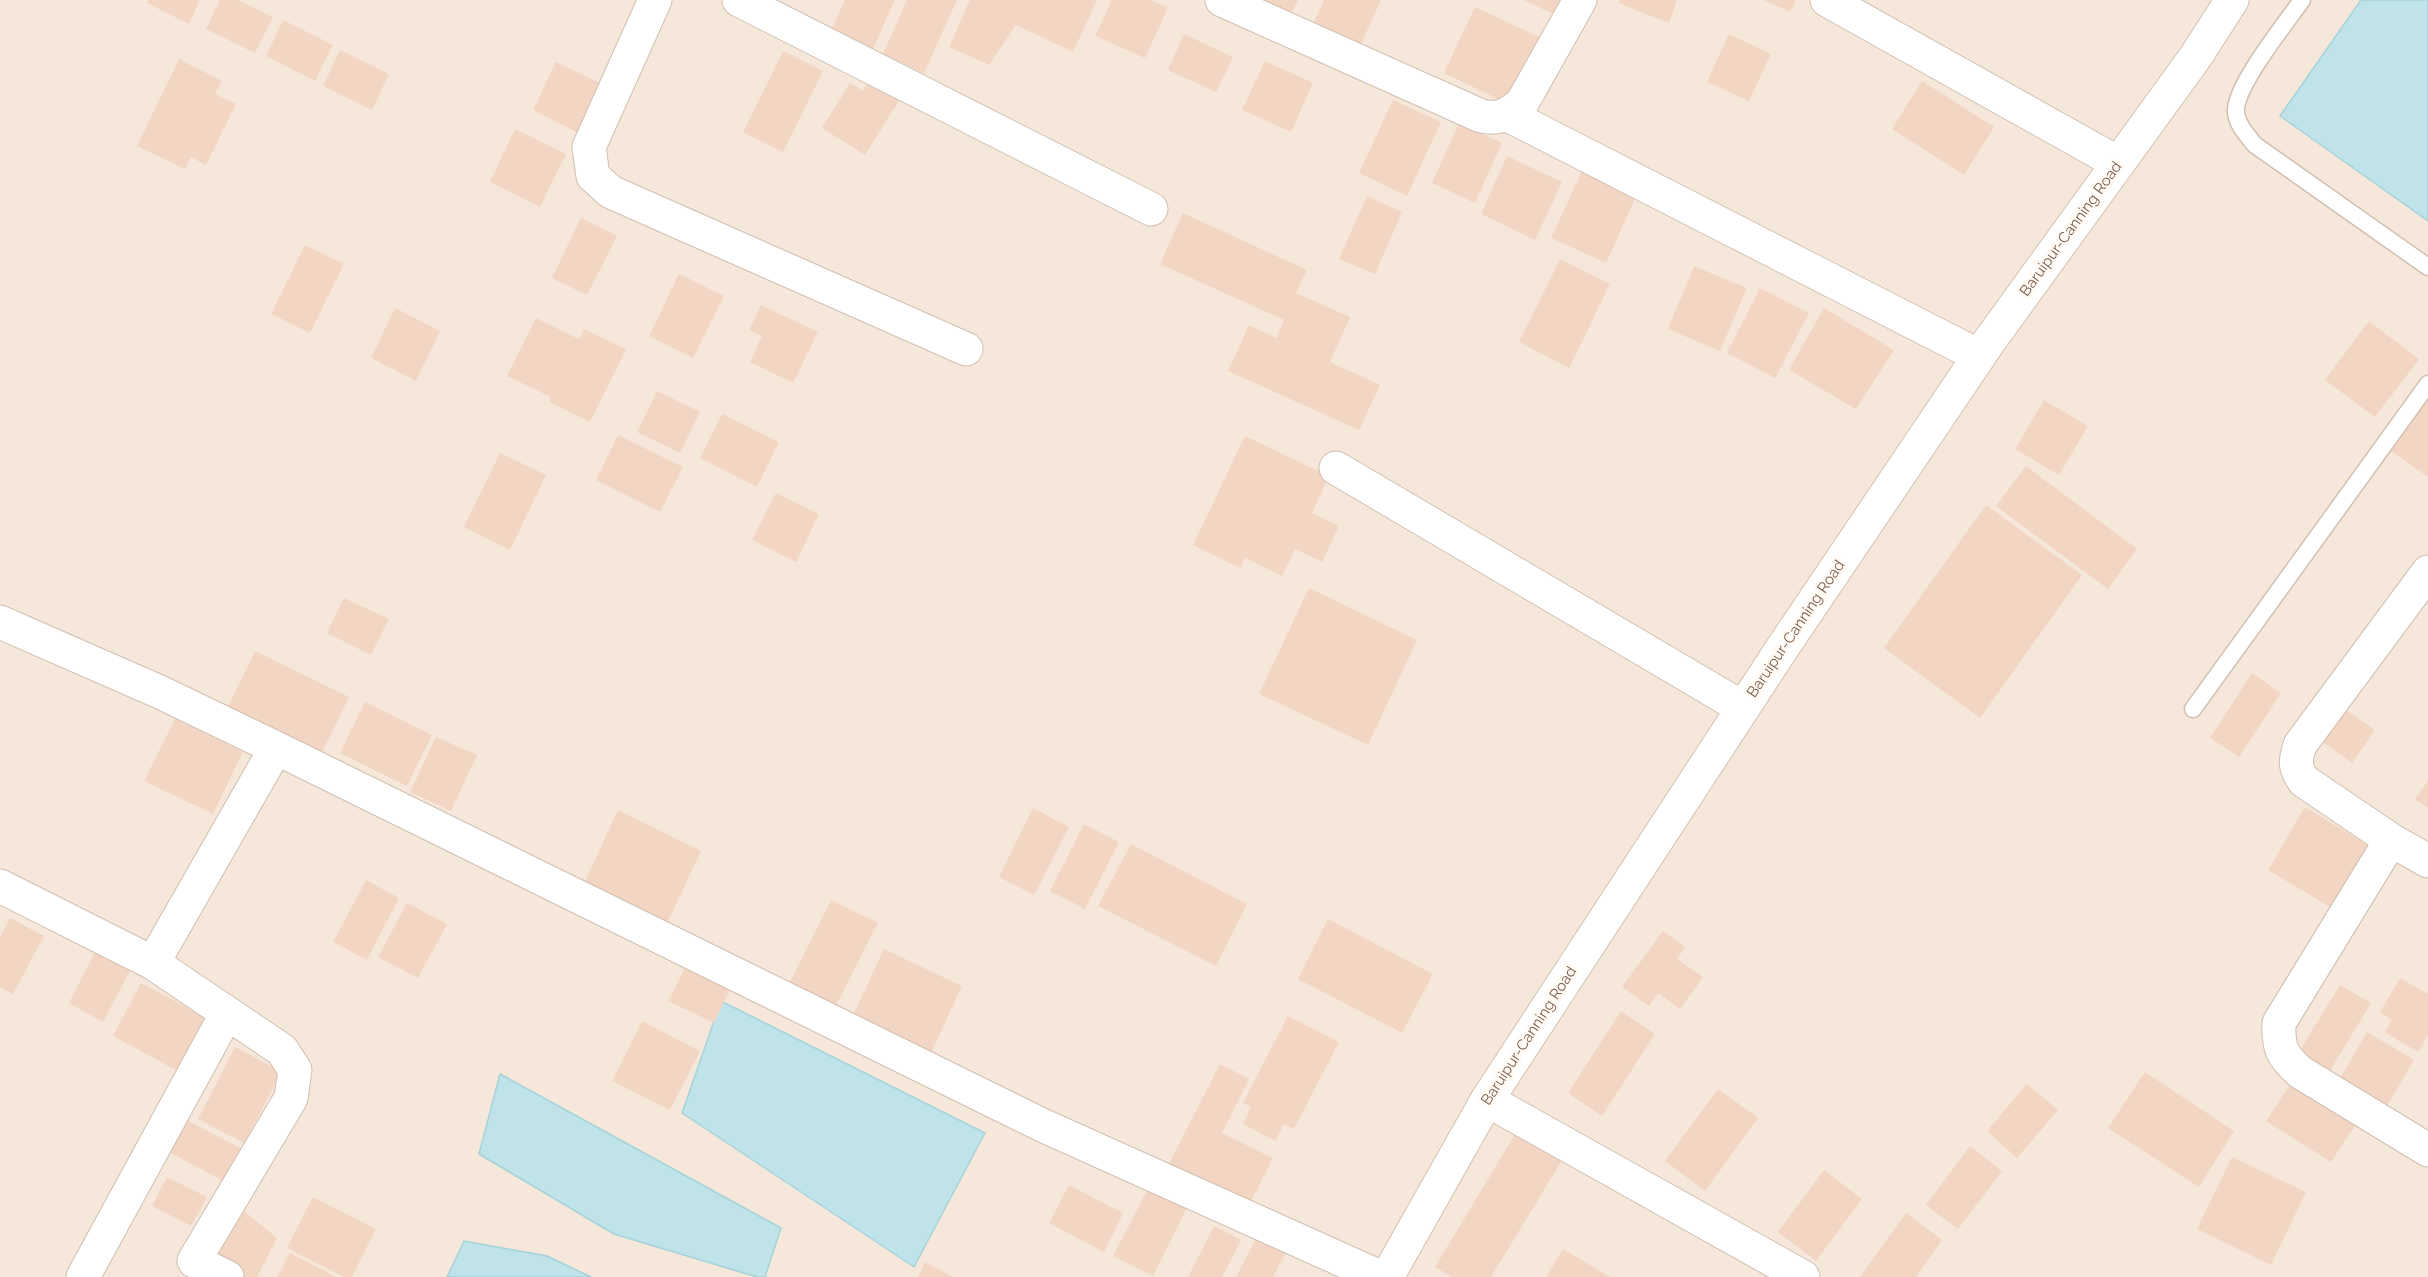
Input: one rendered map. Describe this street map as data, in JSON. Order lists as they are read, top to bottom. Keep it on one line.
{"streets":{"street":["Baruipur-Canning Road"]}}
